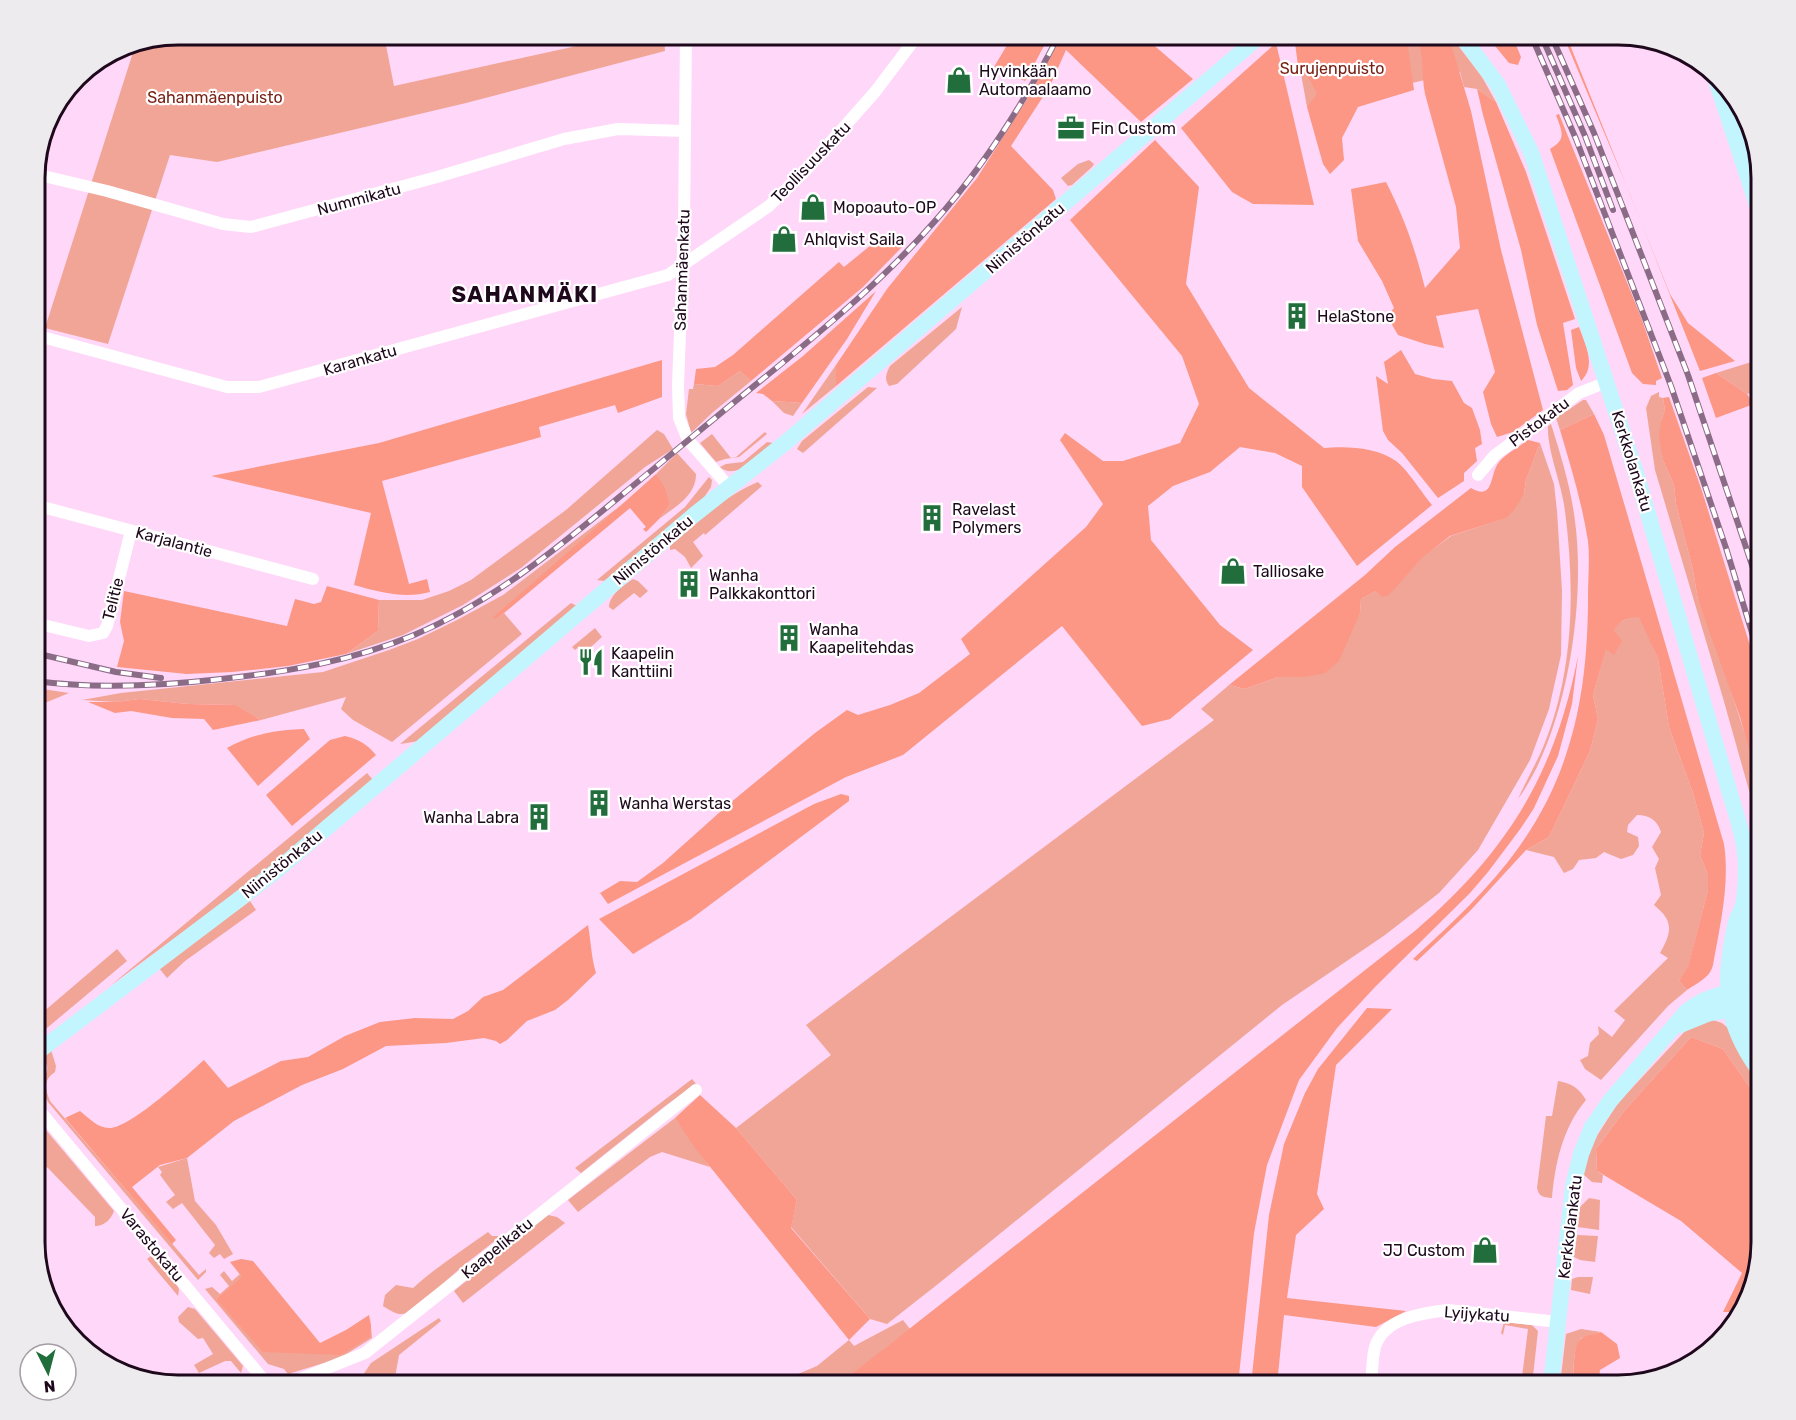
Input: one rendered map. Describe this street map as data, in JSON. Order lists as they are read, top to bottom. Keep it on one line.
{"streets":{"street":["Teollisuuskatu","Nummikatu","Niinistönkatu","Sahanmäenkatu","Karankatu","Pistokatu","Kerkkolankatu","Karjalantie","Telitie","Varastokatu","Kaapelikatu","Lyijykatu"]},"crossings":[["Teollisuuskatu","Sahanmäenkatu"],["Teollisuuskatu","Karankatu"],["Nummikatu","Sahanmäenkatu"],["Niinistönkatu","Sahanmäenkatu"],["Sahanmäenkatu","Karankatu"],["Pistokatu","Kerkkolankatu"],["Kerkkolankatu","Lyijykatu"],["Karjalantie","Telitie"]],"districts":["SAHANMÄKI"],"parks":["Surujenpuisto","Sahanmäenpuisto"],"places":{"shop":["Hyvinkään Automaalaamo","Mopoauto-OP","Ahlqvist Saila","Talliosake","JJ Custom"],"office":["Fin Custom"],"building":["HelaStone","Ravelast Polymers","Wanha Palkkakonttori","Wanha Kaapelitehdas","Wanha Werstas","Wanha Labra"],"restaurant":["Kaapelin Kanttiini"]},"north":"bottom"}
